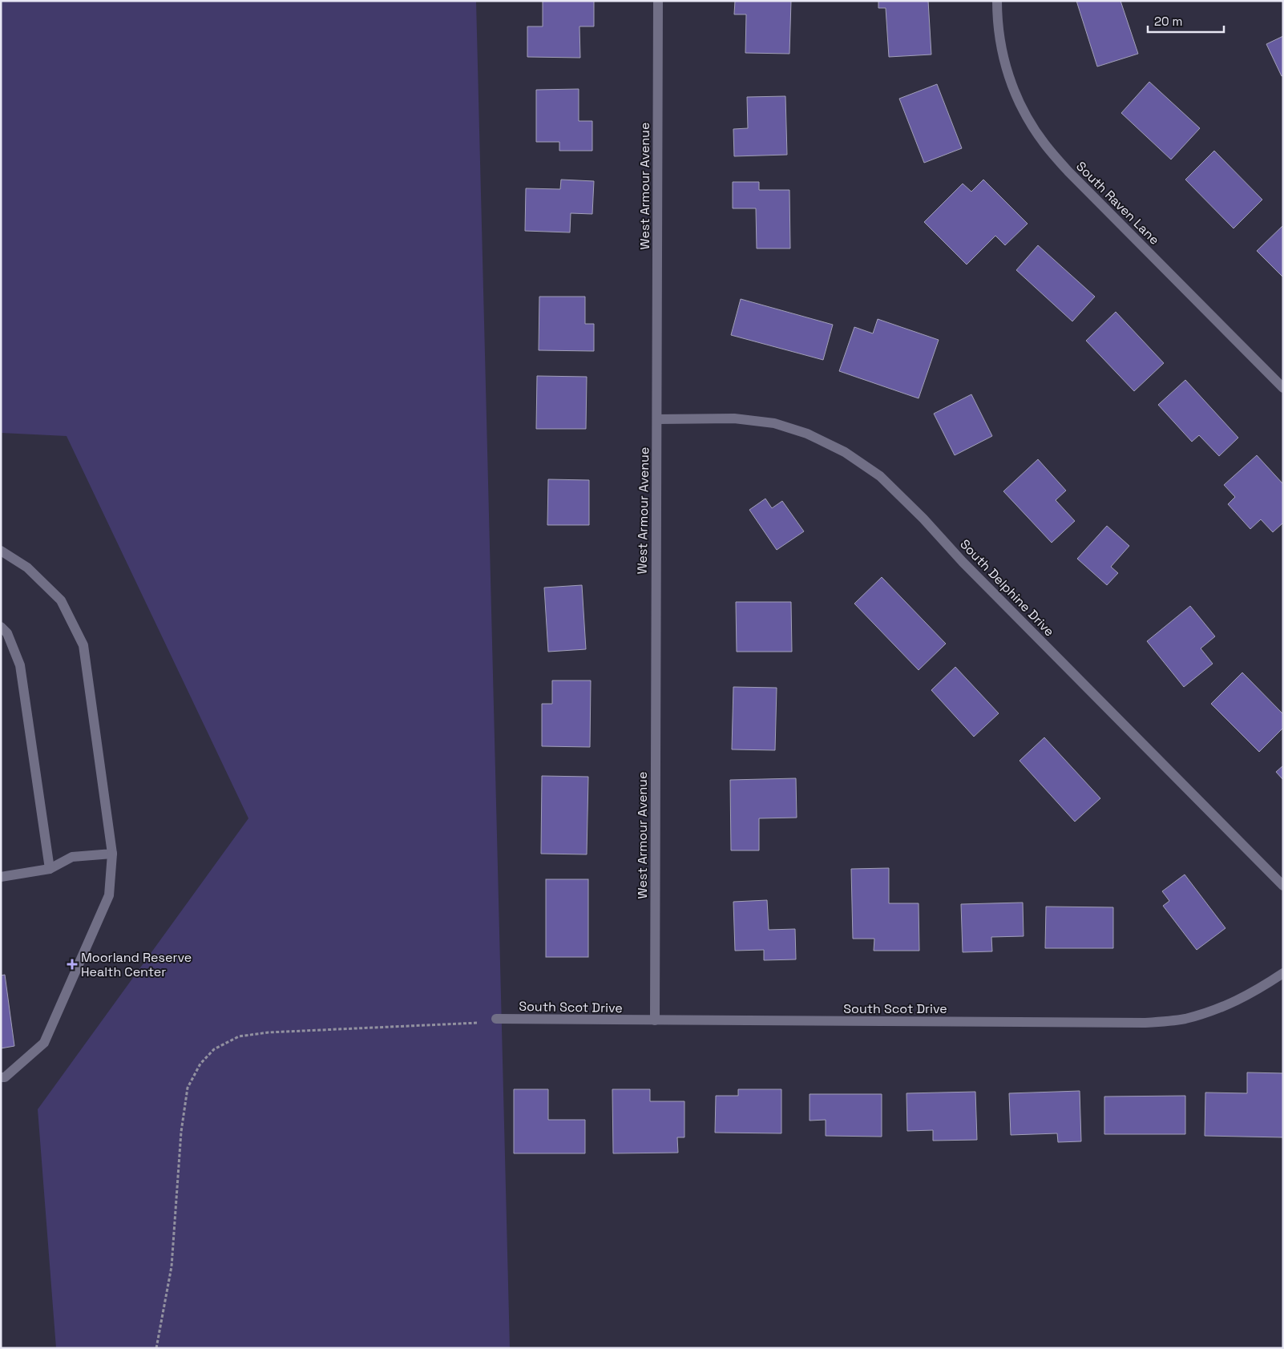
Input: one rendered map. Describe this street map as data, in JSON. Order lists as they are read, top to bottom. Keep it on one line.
{"streets":{"street":["West Armour Avenue","South Raven Lane","South Delphine Drive","South Scot Drive"]},"crossings":[["West Armour Avenue","South Delphine Drive"],["West Armour Avenue","South Scot Drive"]],"places":{"health":["Moorland Reserve Health Center"]},"scale_bar":"20 m"}
